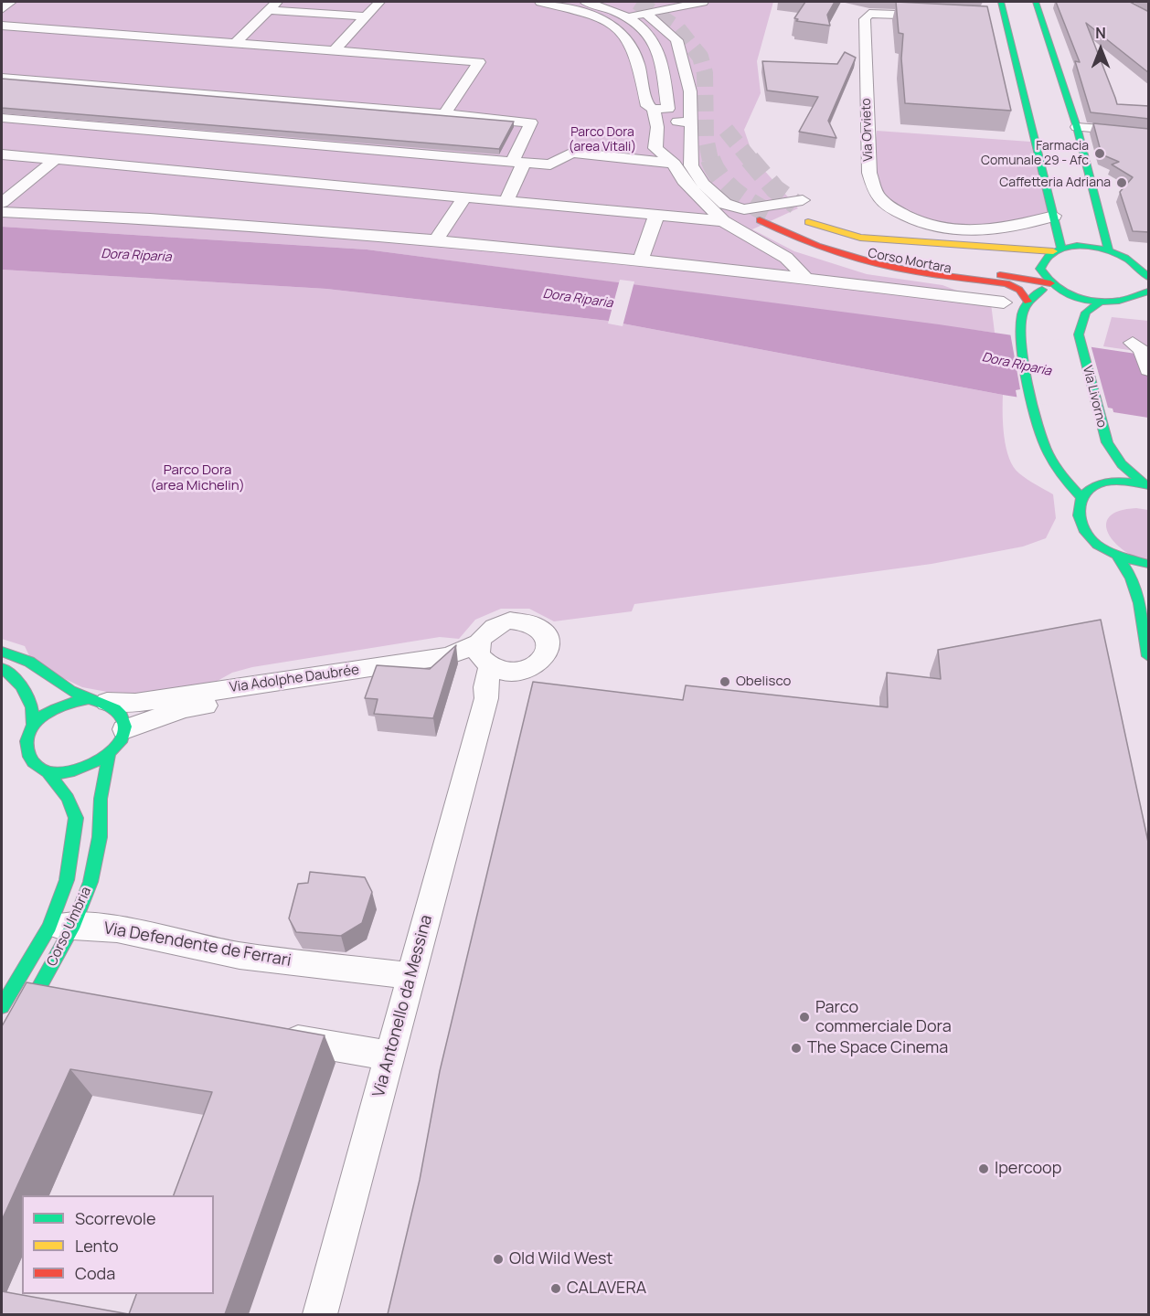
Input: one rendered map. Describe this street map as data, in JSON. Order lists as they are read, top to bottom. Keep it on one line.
{"streets":{"main road":["Corso Mortara","Via Livorno","Corso Umbria"],"street":["Via Orvieto","Via Adolphe Daubrée","Via Defendente de Ferrari","Via Antonello da Messina"]},"crossings":[["Corso Mortara","Via Livorno"],["Via Adolphe Daubrée","Corso Umbria"],["Via Adolphe Daubrée","Via Antonello da Messina"],["Corso Umbria","Via Defendente de Ferrari"],["Via Defendente de Ferrari","Via Antonello da Messina"]],"water":["Dora Riparia"],"parks":["Parco Dora (area Vitali)","Parco Dora (area Michelin)"],"places":["Farmacia Comunale 29 - Afc","Caffetteria Adriana","Obelisco","Parco commerciale Dora","The Space Cinema","Ipercoop","Old Wild West","CALAVERA"],"legend":["Scorrevole","Lento","Coda"],"north":"top"}
